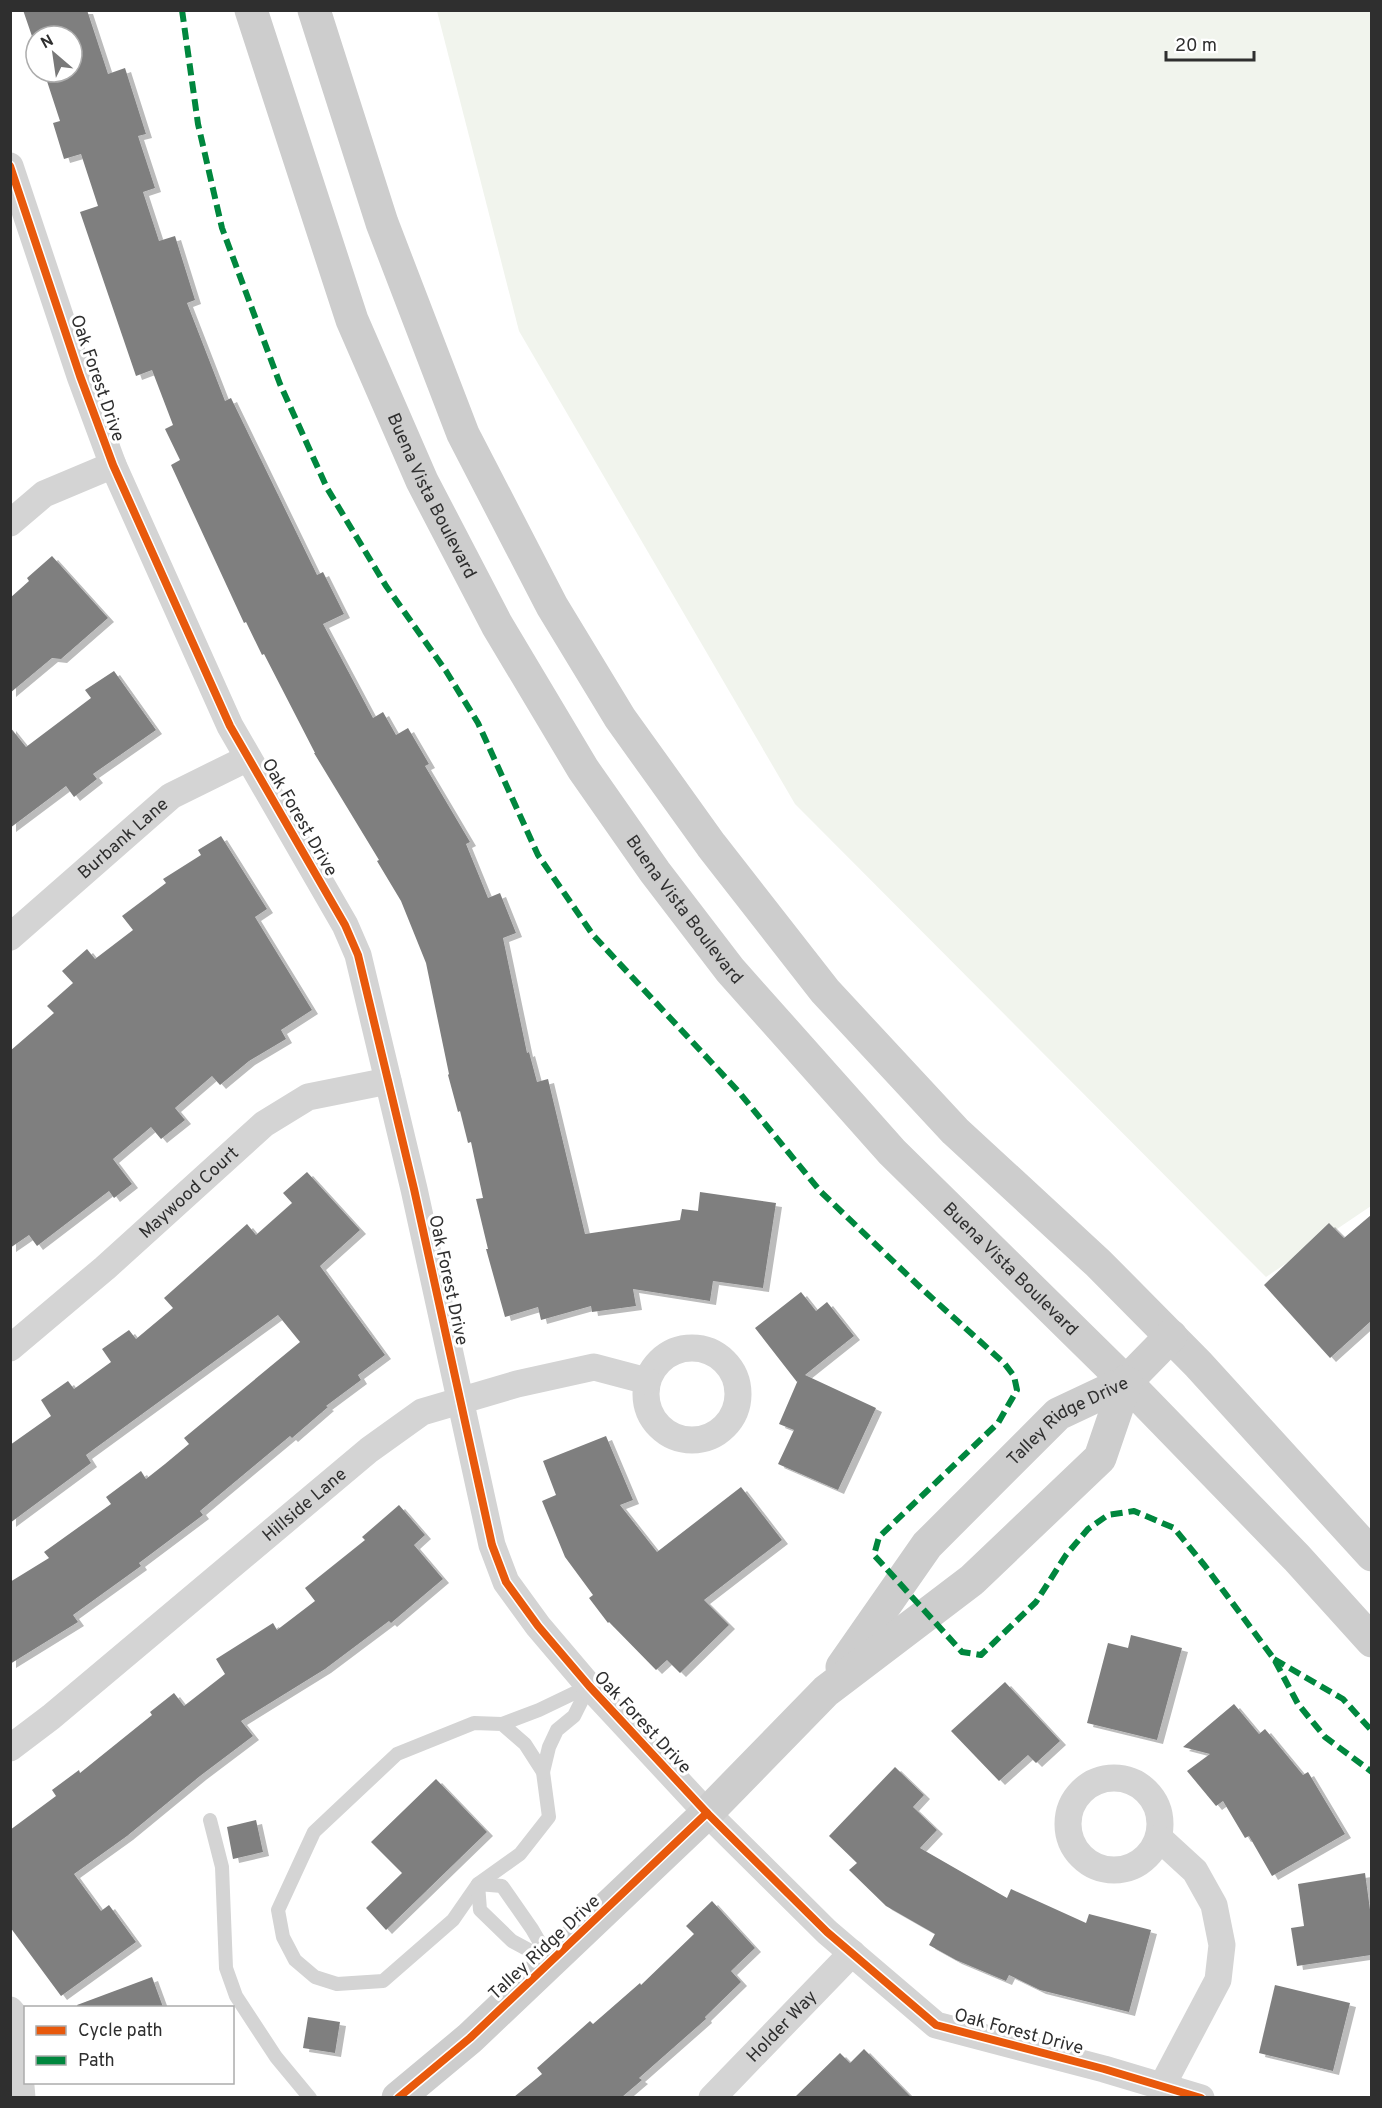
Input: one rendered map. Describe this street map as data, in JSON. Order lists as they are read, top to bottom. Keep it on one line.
{"streets":{"main road":["Buena Vista Boulevard","Talley Ridge Drive"],"street":["Oak Forest Drive","Burbank Lane","Maywood Court","Hillside Lane","Holder Way"]},"crossings":[["Oak Forest Drive","Burbank Lane"],["Oak Forest Drive","Maywood Court"],["Oak Forest Drive","Talley Ridge Drive"],["Oak Forest Drive","Hillside Lane"],["Oak Forest Drive","Holder Way"],["Buena Vista Boulevard","Talley Ridge Drive"]],"legend":["Cycle path","Path"],"scale_bar":"20 m","north":"top left"}
